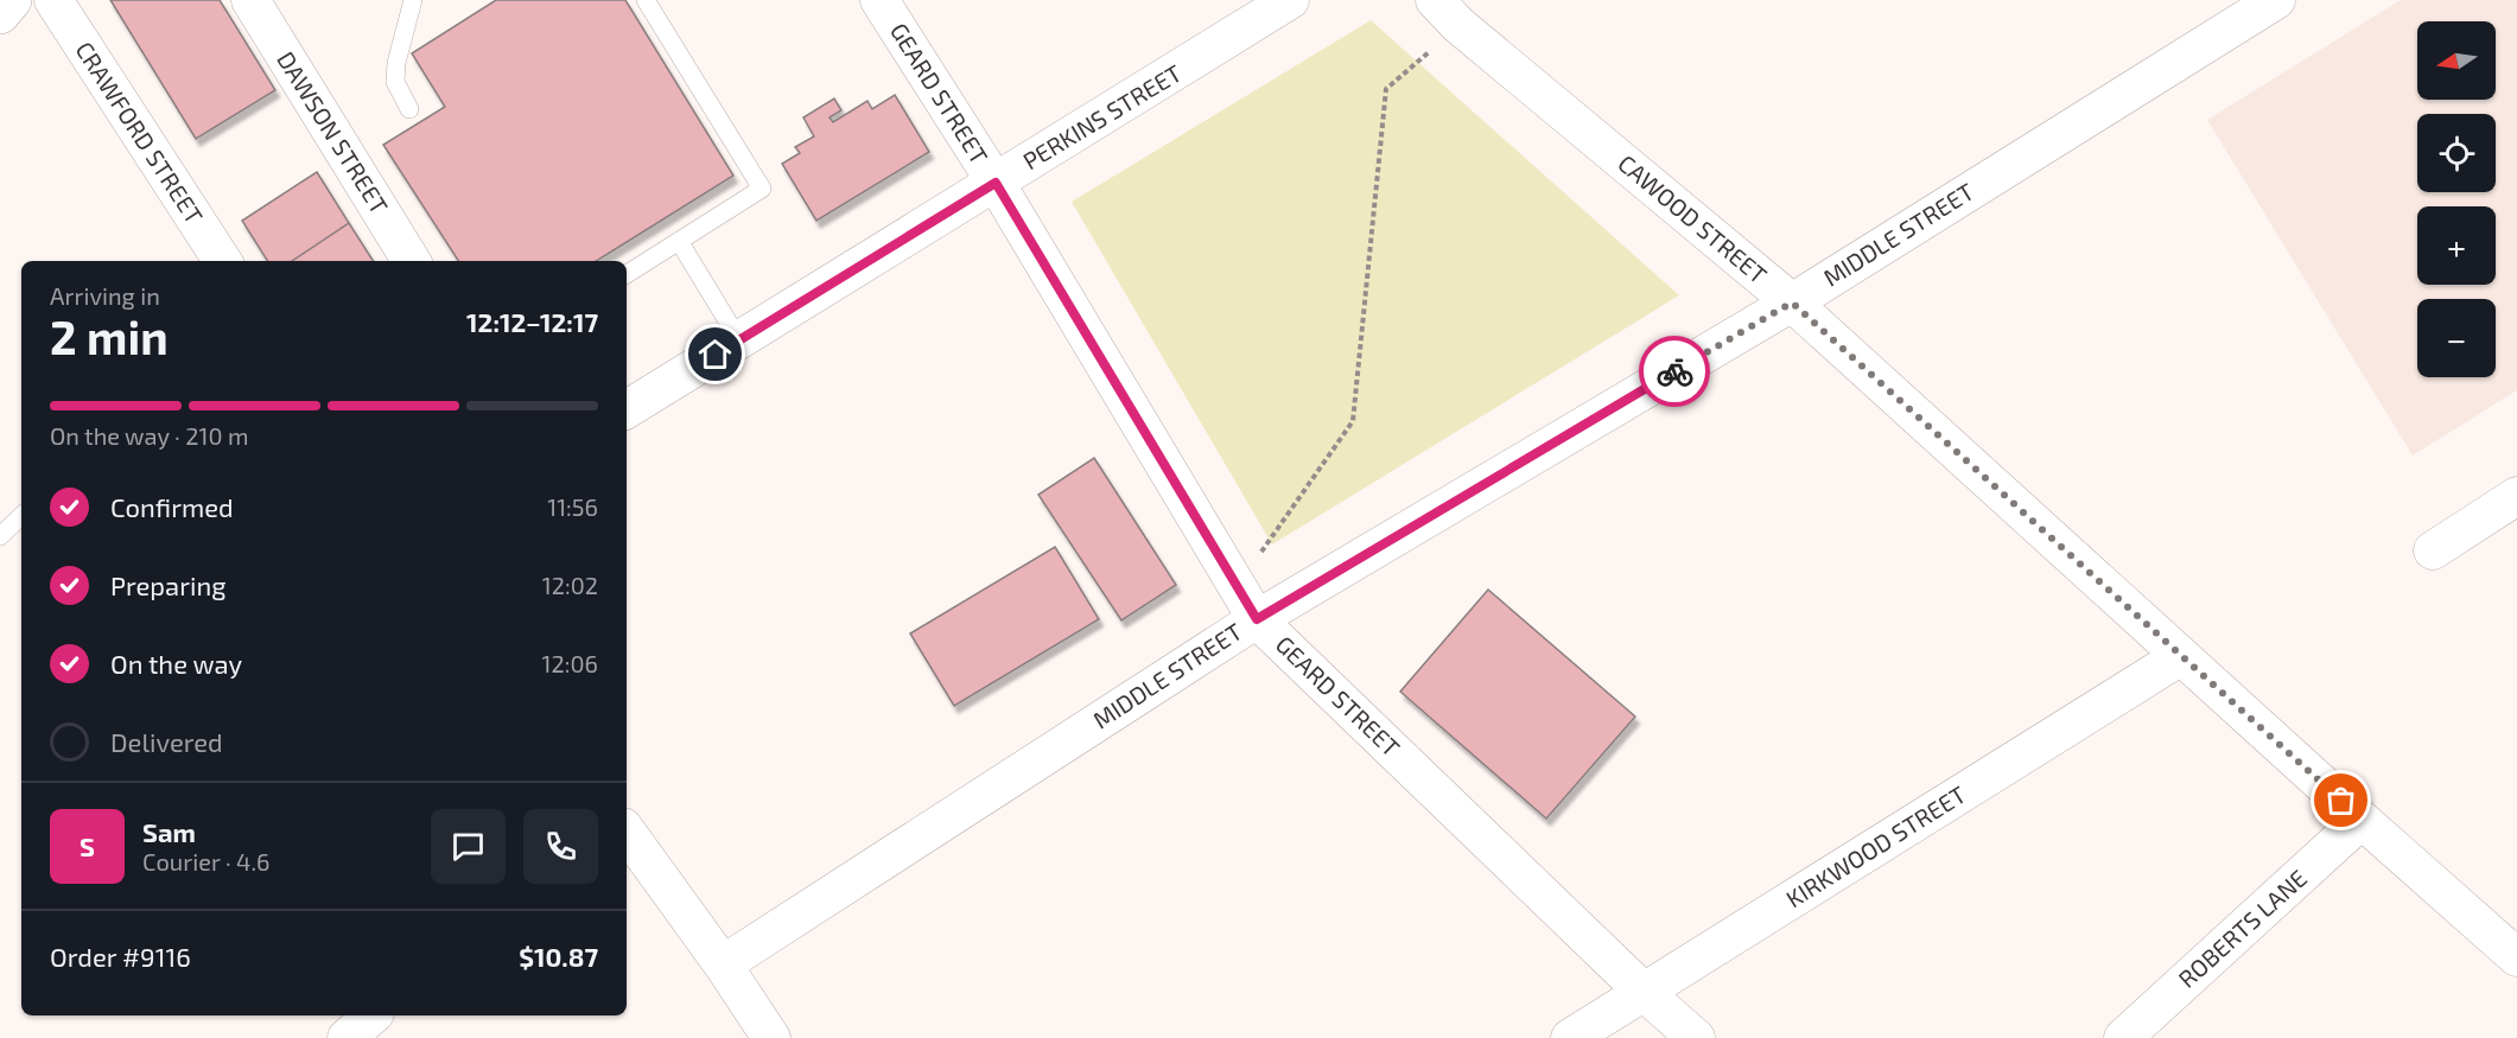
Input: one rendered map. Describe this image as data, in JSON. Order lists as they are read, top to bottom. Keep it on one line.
{"streets":{"street":["GEARD STREET","PERKINS STREET","CRAWFORD STREET","DAWSON STREET","CAWOOD STREET","MIDDLE STREET","KIRKWOOD STREET","ROBERTS LANE"]},"crossings":[["GEARD STREET","PERKINS STREET"],["GEARD STREET","MIDDLE STREET"],["GEARD STREET","KIRKWOOD STREET"],["CAWOOD STREET","MIDDLE STREET"],["CAWOOD STREET","KIRKWOOD STREET"],["CAWOOD STREET","ROBERTS LANE"]],"north":"left","page":{"map_buttons":["+","−"],"heading":["2 min","Arriving in","12:12–12:17"],"panel":["Sam","Courier · 4.6","Order #9116","$10.87"],"bar":"On the way · 210 m","list":[["Confirmed","11:56"],["Preparing","12:02"],["On the way","12:06"],"Delivered"],"round":"S"}}
